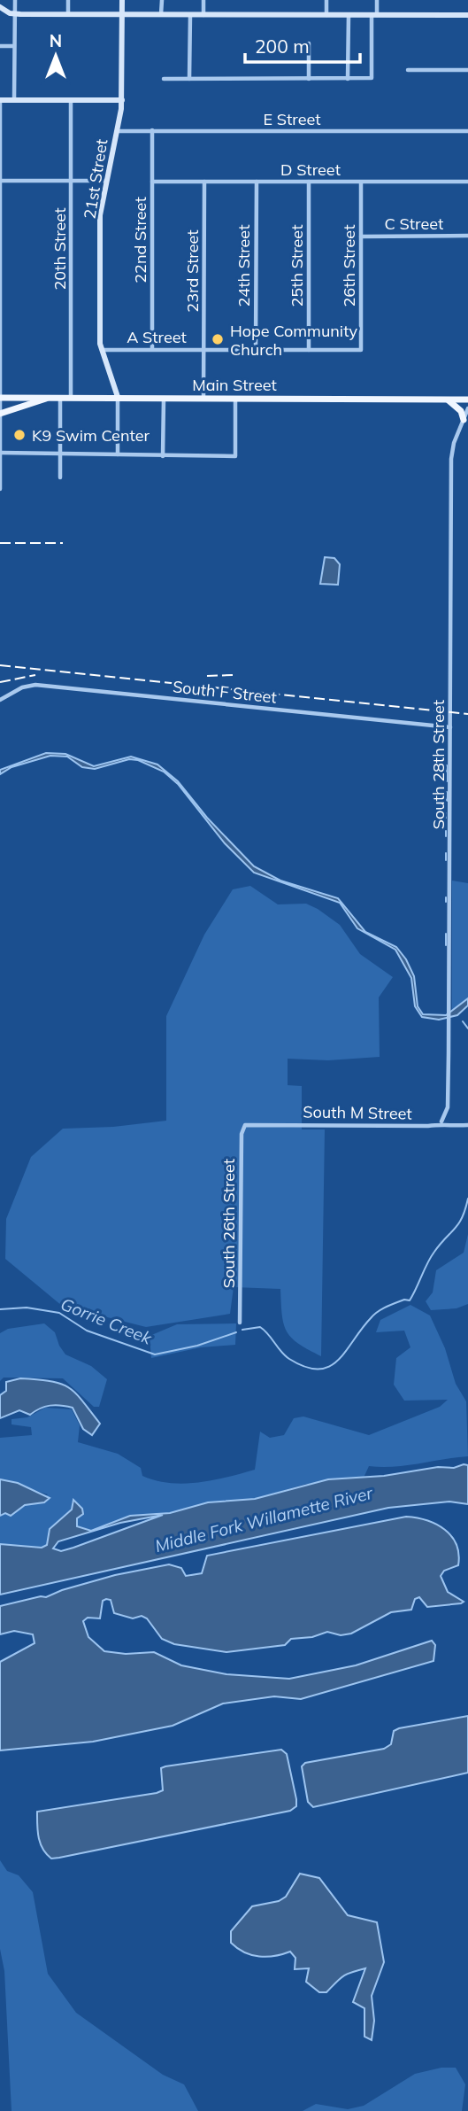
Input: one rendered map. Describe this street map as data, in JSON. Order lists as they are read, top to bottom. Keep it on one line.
{"streets":{"main road":["Main Street"],"street":["E Street","D Street","21st Street","C Street","22nd Street","20th Street","24th Street","25th Street","26th Street","23rd Street","A Street","South F Street","South 28th Street","South M Street","South 26th Street"]},"crossings":[["E Street","21st Street"],["E Street","22nd Street"],["D Street","22nd Street"],["D Street","24th Street"],["D Street","25th Street"],["D Street","26th Street"],["D Street","23rd Street"],["21st Street","A Street"],["21st Street","Main Street"],["C Street","26th Street"],["22nd Street","A Street"],["20th Street","Main Street"],["24th Street","A Street"],["25th Street","A Street"],["26th Street","A Street"],["23rd Street","A Street"],["23rd Street","Main Street"],["South F Street","South 28th Street"],["South 28th Street","South M Street"],["South M Street","South 26th Street"]],"water":["Gorrie Creek","Middle Fork Willamette River"],"places":["Hope Community Church","K9 Swim Center"],"scale_bar":"200 m","north":"top"}
